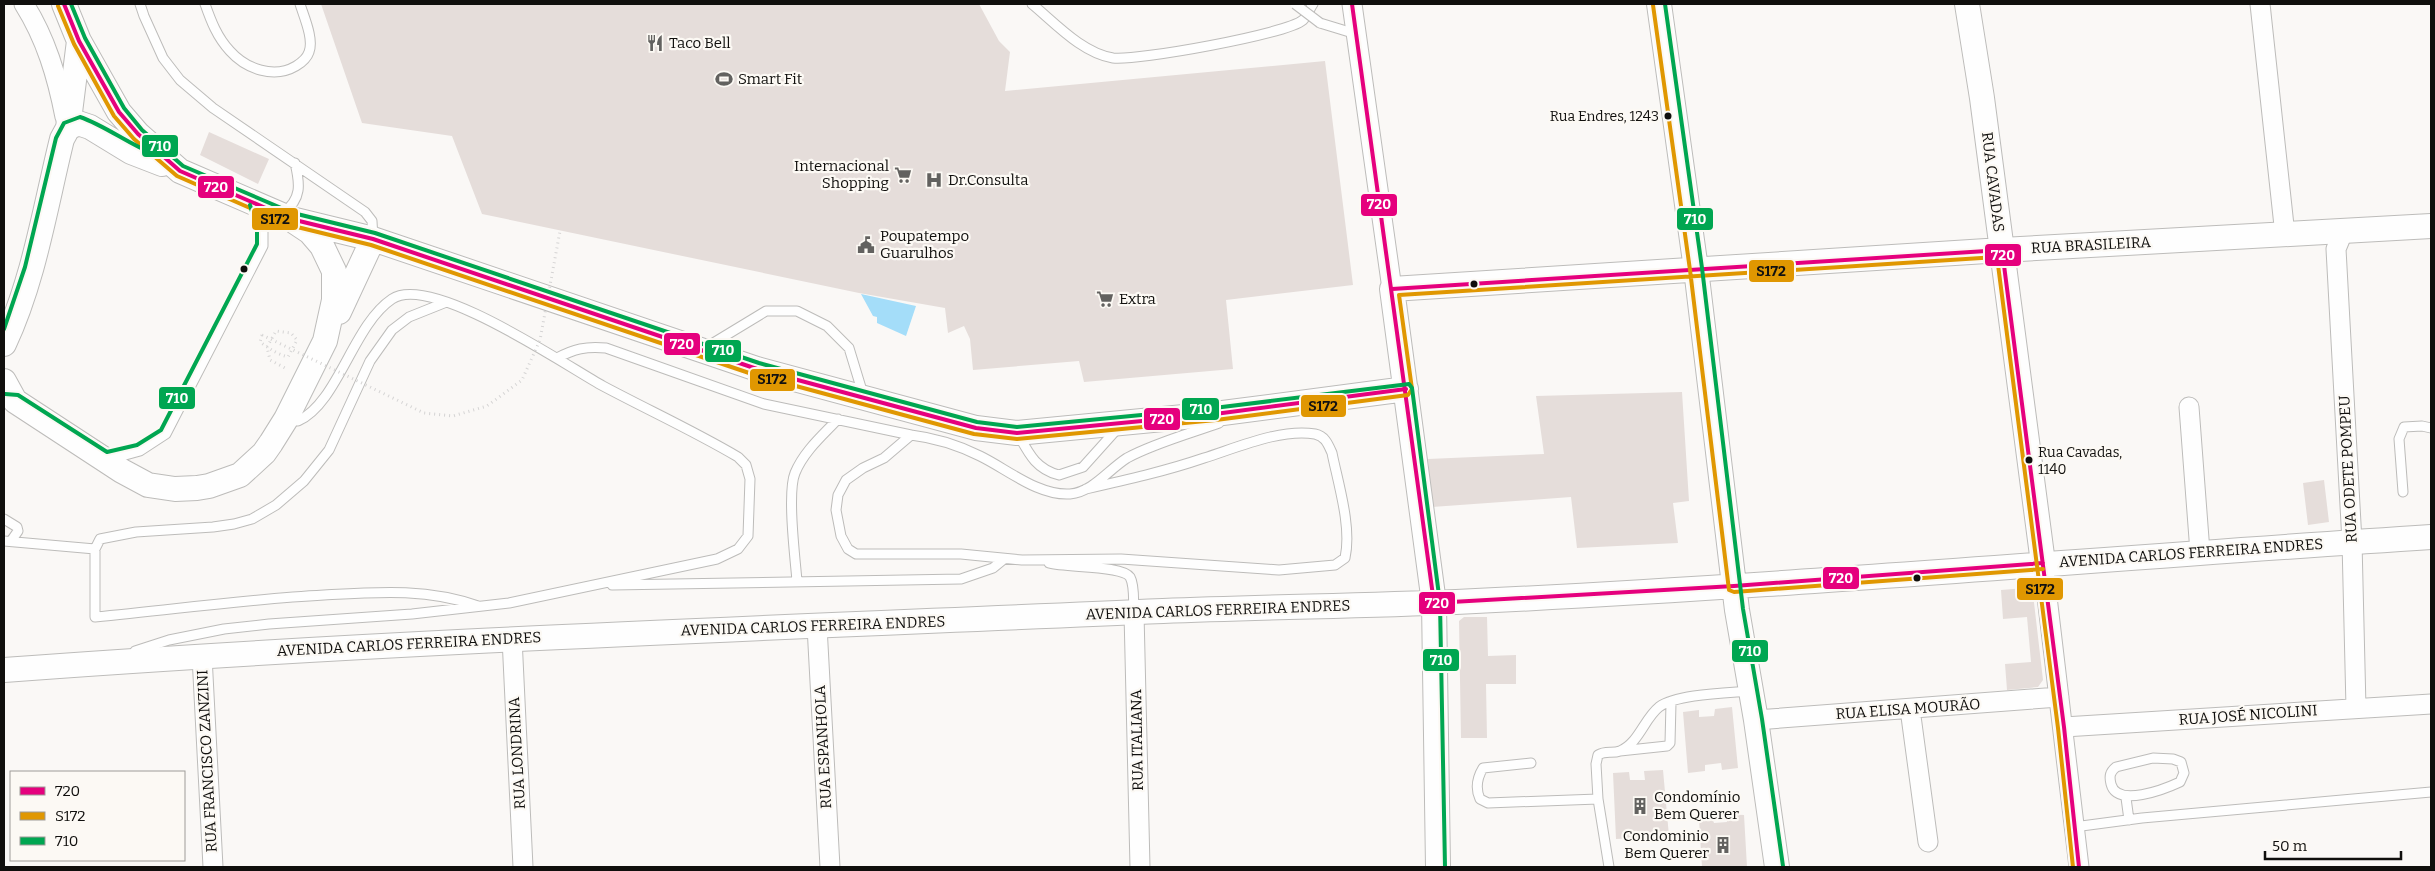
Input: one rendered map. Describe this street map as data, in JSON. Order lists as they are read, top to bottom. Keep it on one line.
{"streets":{"street":["RUA CAVADAS","RUA BRASILEIRA","RUA ODETE POMPEU","AVENIDA CARLOS FERREIRA ENDRES","RUA ELISA MOURÃO","RUA JOSÉ NICOLINI","RUA ITALIANA","RUA ESPANHOLA","RUA LONDRINA","RUA FRANCISCO ZANZINI"]},"crossings":[["RUA CAVADAS","RUA BRASILEIRA"],["RUA CAVADAS","AVENIDA CARLOS FERREIRA ENDRES"],["RUA CAVADAS","RUA ELISA MOURÃO"],["RUA CAVADAS","RUA JOSÉ NICOLINI"],["RUA BRASILEIRA","RUA ODETE POMPEU"],["RUA ODETE POMPEU","AVENIDA CARLOS FERREIRA ENDRES"],["RUA ODETE POMPEU","RUA JOSÉ NICOLINI"],["AVENIDA CARLOS FERREIRA ENDRES","RUA ITALIANA"],["AVENIDA CARLOS FERREIRA ENDRES","RUA ESPANHOLA"],["AVENIDA CARLOS FERREIRA ENDRES","RUA LONDRINA"],["AVENIDA CARLOS FERREIRA ENDRES","RUA FRANCISCO ZANZINI"]],"places":{"restaurant":["Taco Bell"],"sports":["Smart Fit"],"other":["Rua Endres, 1243","Rua Cavadas, 1140"],"supermarket":["Internacional Shopping","Extra"],"hospital":["Dr.Consulta"],"public building":["Poupatempo Guarulhos"],"building":["Condomínio Bem Querer","Condominio Bem Querer"]},"lines":["transit line 720","transit line 710","transit line S172"],"legend":["720","S172","710"],"scale_bar":"50 m"}
